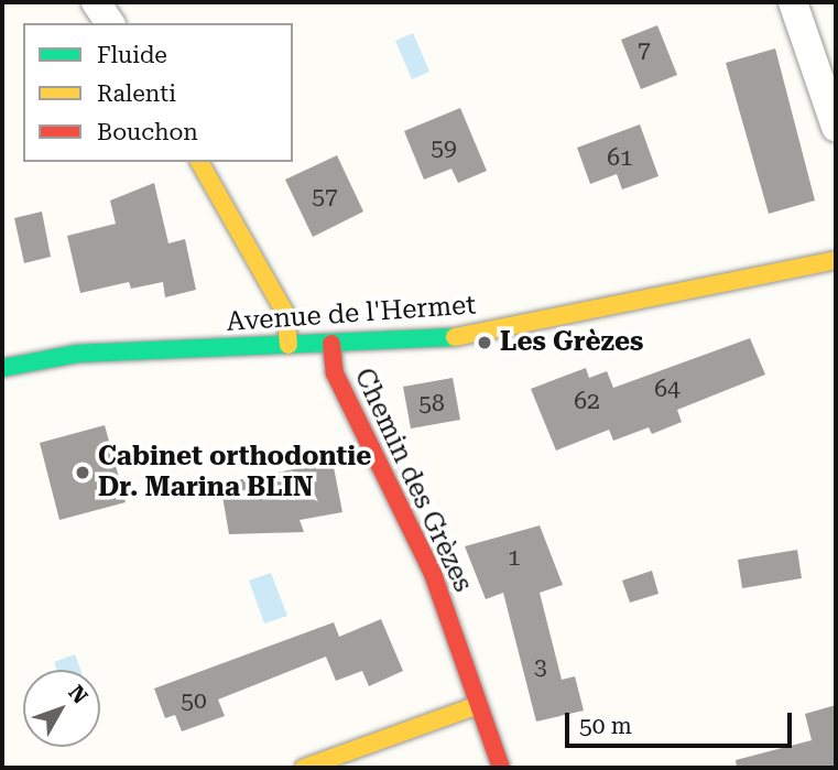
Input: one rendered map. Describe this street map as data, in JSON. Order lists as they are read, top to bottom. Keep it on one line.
{"streets":{"street":["Avenue de l'Hermet","Chemin des Grèzes"]},"crossings":[["Avenue de l'Hermet","Chemin des Grèzes"]],"places":["Les Grèzes","Cabinet orthodontie Dr. Marina BLIN"],"house_numbers":["7","59","61","57","64","62","58","1","3","50"],"legend":["Fluide","Ralenti","Bouchon"],"scale_bar":"50 m","north":"top right"}
